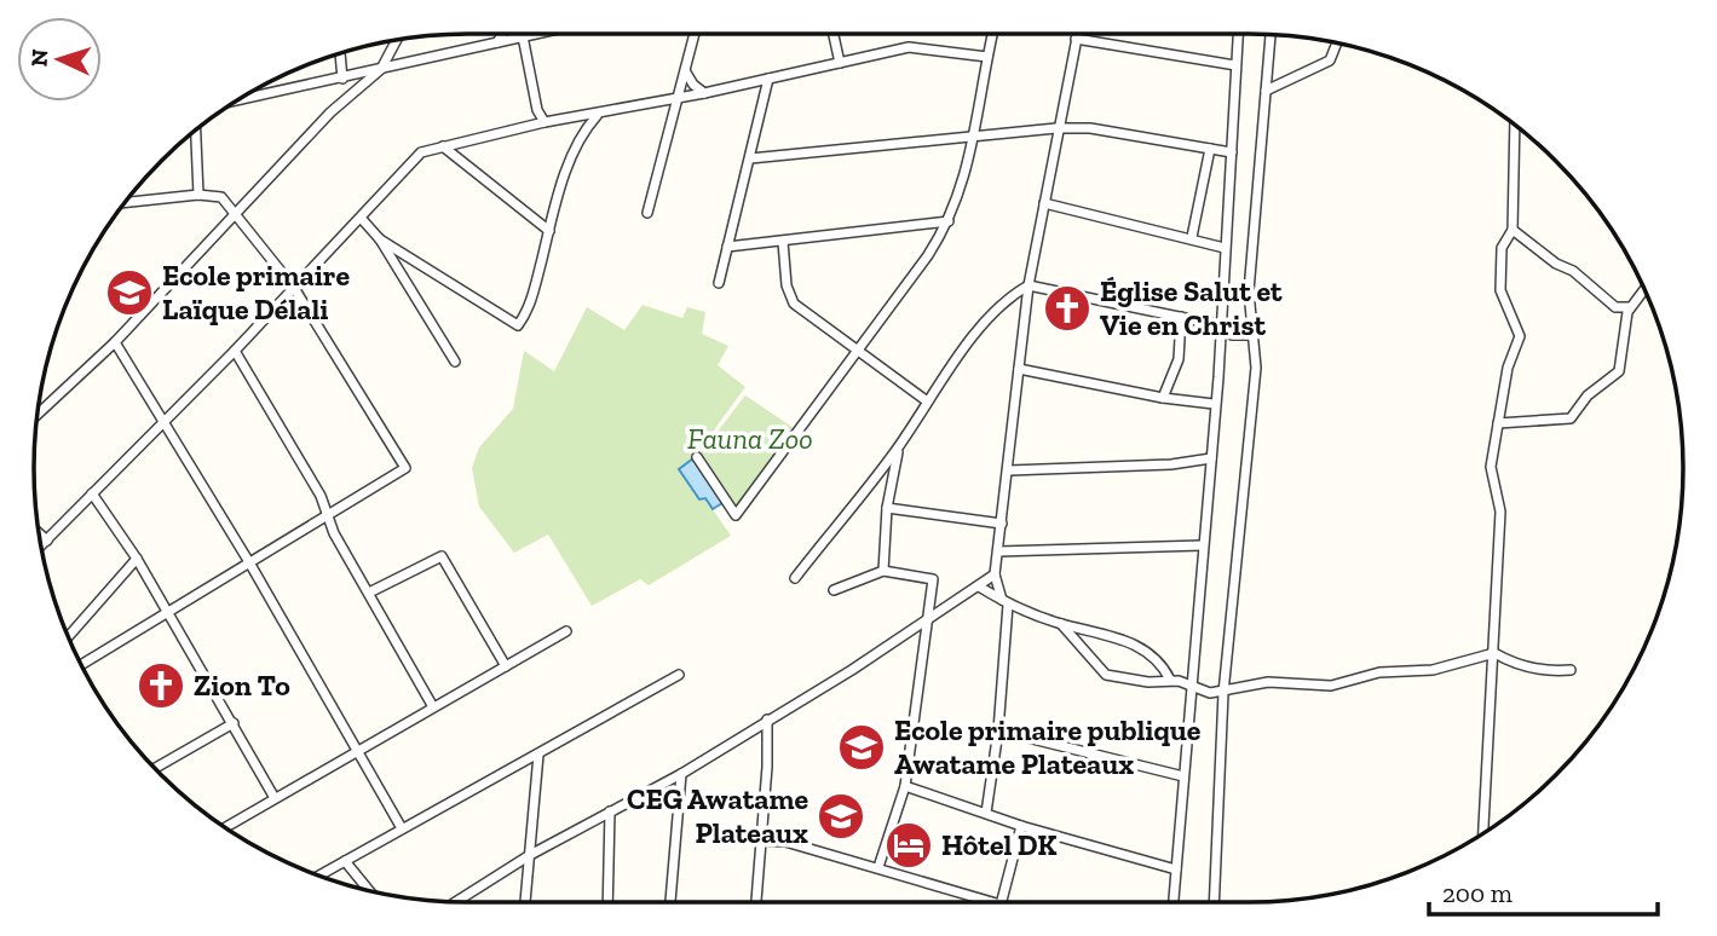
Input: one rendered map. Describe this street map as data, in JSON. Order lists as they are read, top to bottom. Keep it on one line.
{"parks":["Fauna Zoo"],"places":{"school or university":["Ecole primaire Laïque Délali","Ecole primaire publique Awatame Plateaux","CEG Awatame Plateaux"],"church":["Église Salut et Vie en Christ","Zion To"],"hotel":["Hôtel DK"]},"scale_bar":"200 m","north":"left"}
